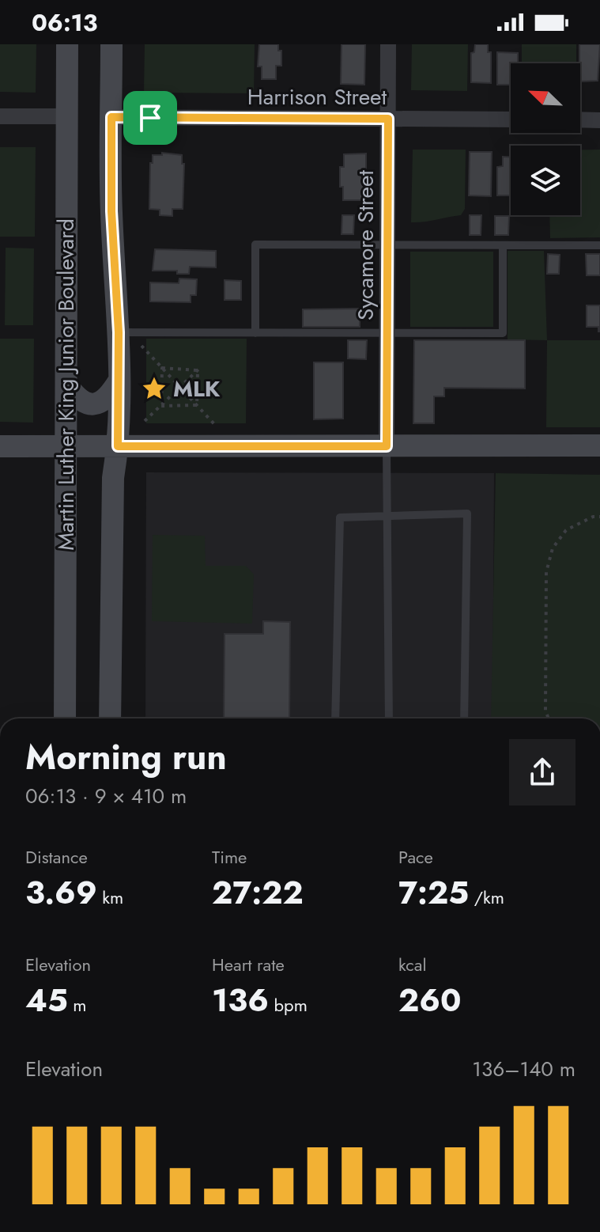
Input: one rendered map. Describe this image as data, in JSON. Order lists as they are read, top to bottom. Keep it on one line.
{"streets":{"main road":["Martin Luther King Junior Boulevard"],"street":["Harrison Street","Sycamore Street"]},"crossings":[["Harrison Street","Sycamore Street"],["Harrison Street","Martin Luther King Junior Boulevard"]],"places":{"place":["MLK"]},"north":"top left","page":{"status":"06:13","heading":["Morning run","06:13 · 9 × 410 m"],"stats":[["Distance","3.69 km"],["Time","27:22"],["Pace","7:25 /km"],["Elevation","45 m"],["Heart rate","136 bpm"],["kcal","260"]],"chart":["Elevation","136–140 m"]}}
